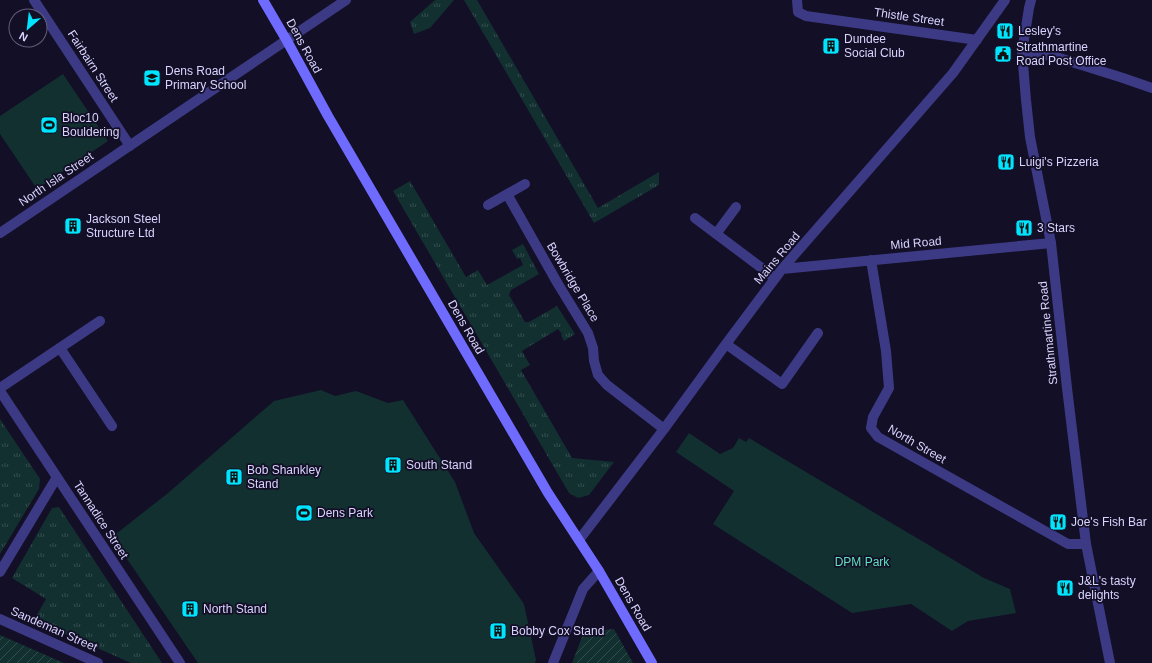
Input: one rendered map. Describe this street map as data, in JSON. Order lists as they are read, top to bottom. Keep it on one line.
{"streets":{"main road":["Dens Road"],"street":["Thistle Street","Fairbairn Street","North Isla Street","Mid Road","Mains Road","Bowbridge Place","Strathmartine Road","North Street","Tannadice Street","Sandeman Street"]},"crossings":[["Thistle Street","Mains Road"],["Dens Road","North Isla Street"],["Dens Road","Mains Road"],["Fairbairn Street","North Isla Street"],["Mid Road","Mains Road"],["Mid Road","Strathmartine Road"],["Mid Road","North Street"],["Mains Road","Bowbridge Place"],["Strathmartine Road","North Street"]],"parks":["DPM Park"],"places":{"restaurant":["Lesley's","Luigi's Pizzeria","3 Stars","Joe's Fish Bar","J&L's tasty delights"],"building":["Dundee Social Club","Jackson Steel Structure Ltd","South Stand","Bob Shankley Stand","North Stand","Bobby Cox Stand"],"public building":["Strathmartine Road Post Office"],"school or university":["Dens Road Primary School"],"sports":["Bloc10 Bouldering","Dens Park"]},"north":"bottom left"}
